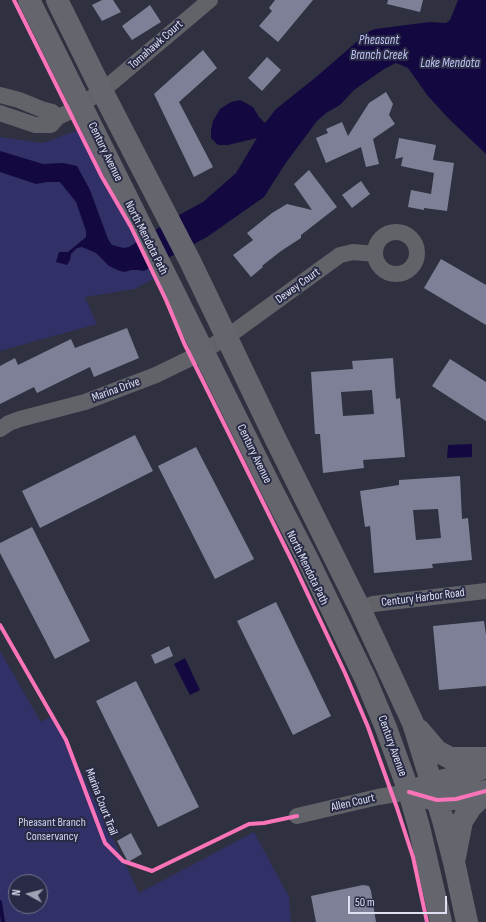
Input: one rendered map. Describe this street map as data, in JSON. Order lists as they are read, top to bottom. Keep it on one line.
{"streets":{"main road":["Century Avenue"],"street":["Tomahawk Court","Dewey Court","Marina Drive","Century Harbor Road","Allen Court"],"cycle path":["North Mendota Path","Marina Court Trail"]},"crossings":[["Tomahawk Court","Century Avenue"],["Century Avenue","Dewey Court"],["Century Avenue","Marina Drive"],["Century Avenue","Century Harbor Road"],["Century Avenue","Allen Court"],["Dewey Court","Marina Drive"]],"water":["Pheasant Branch Creek","Lake Mendota"],"parks":["Pheasant Branch Conservancy"],"scale_bar":"50 m","north":"left"}
